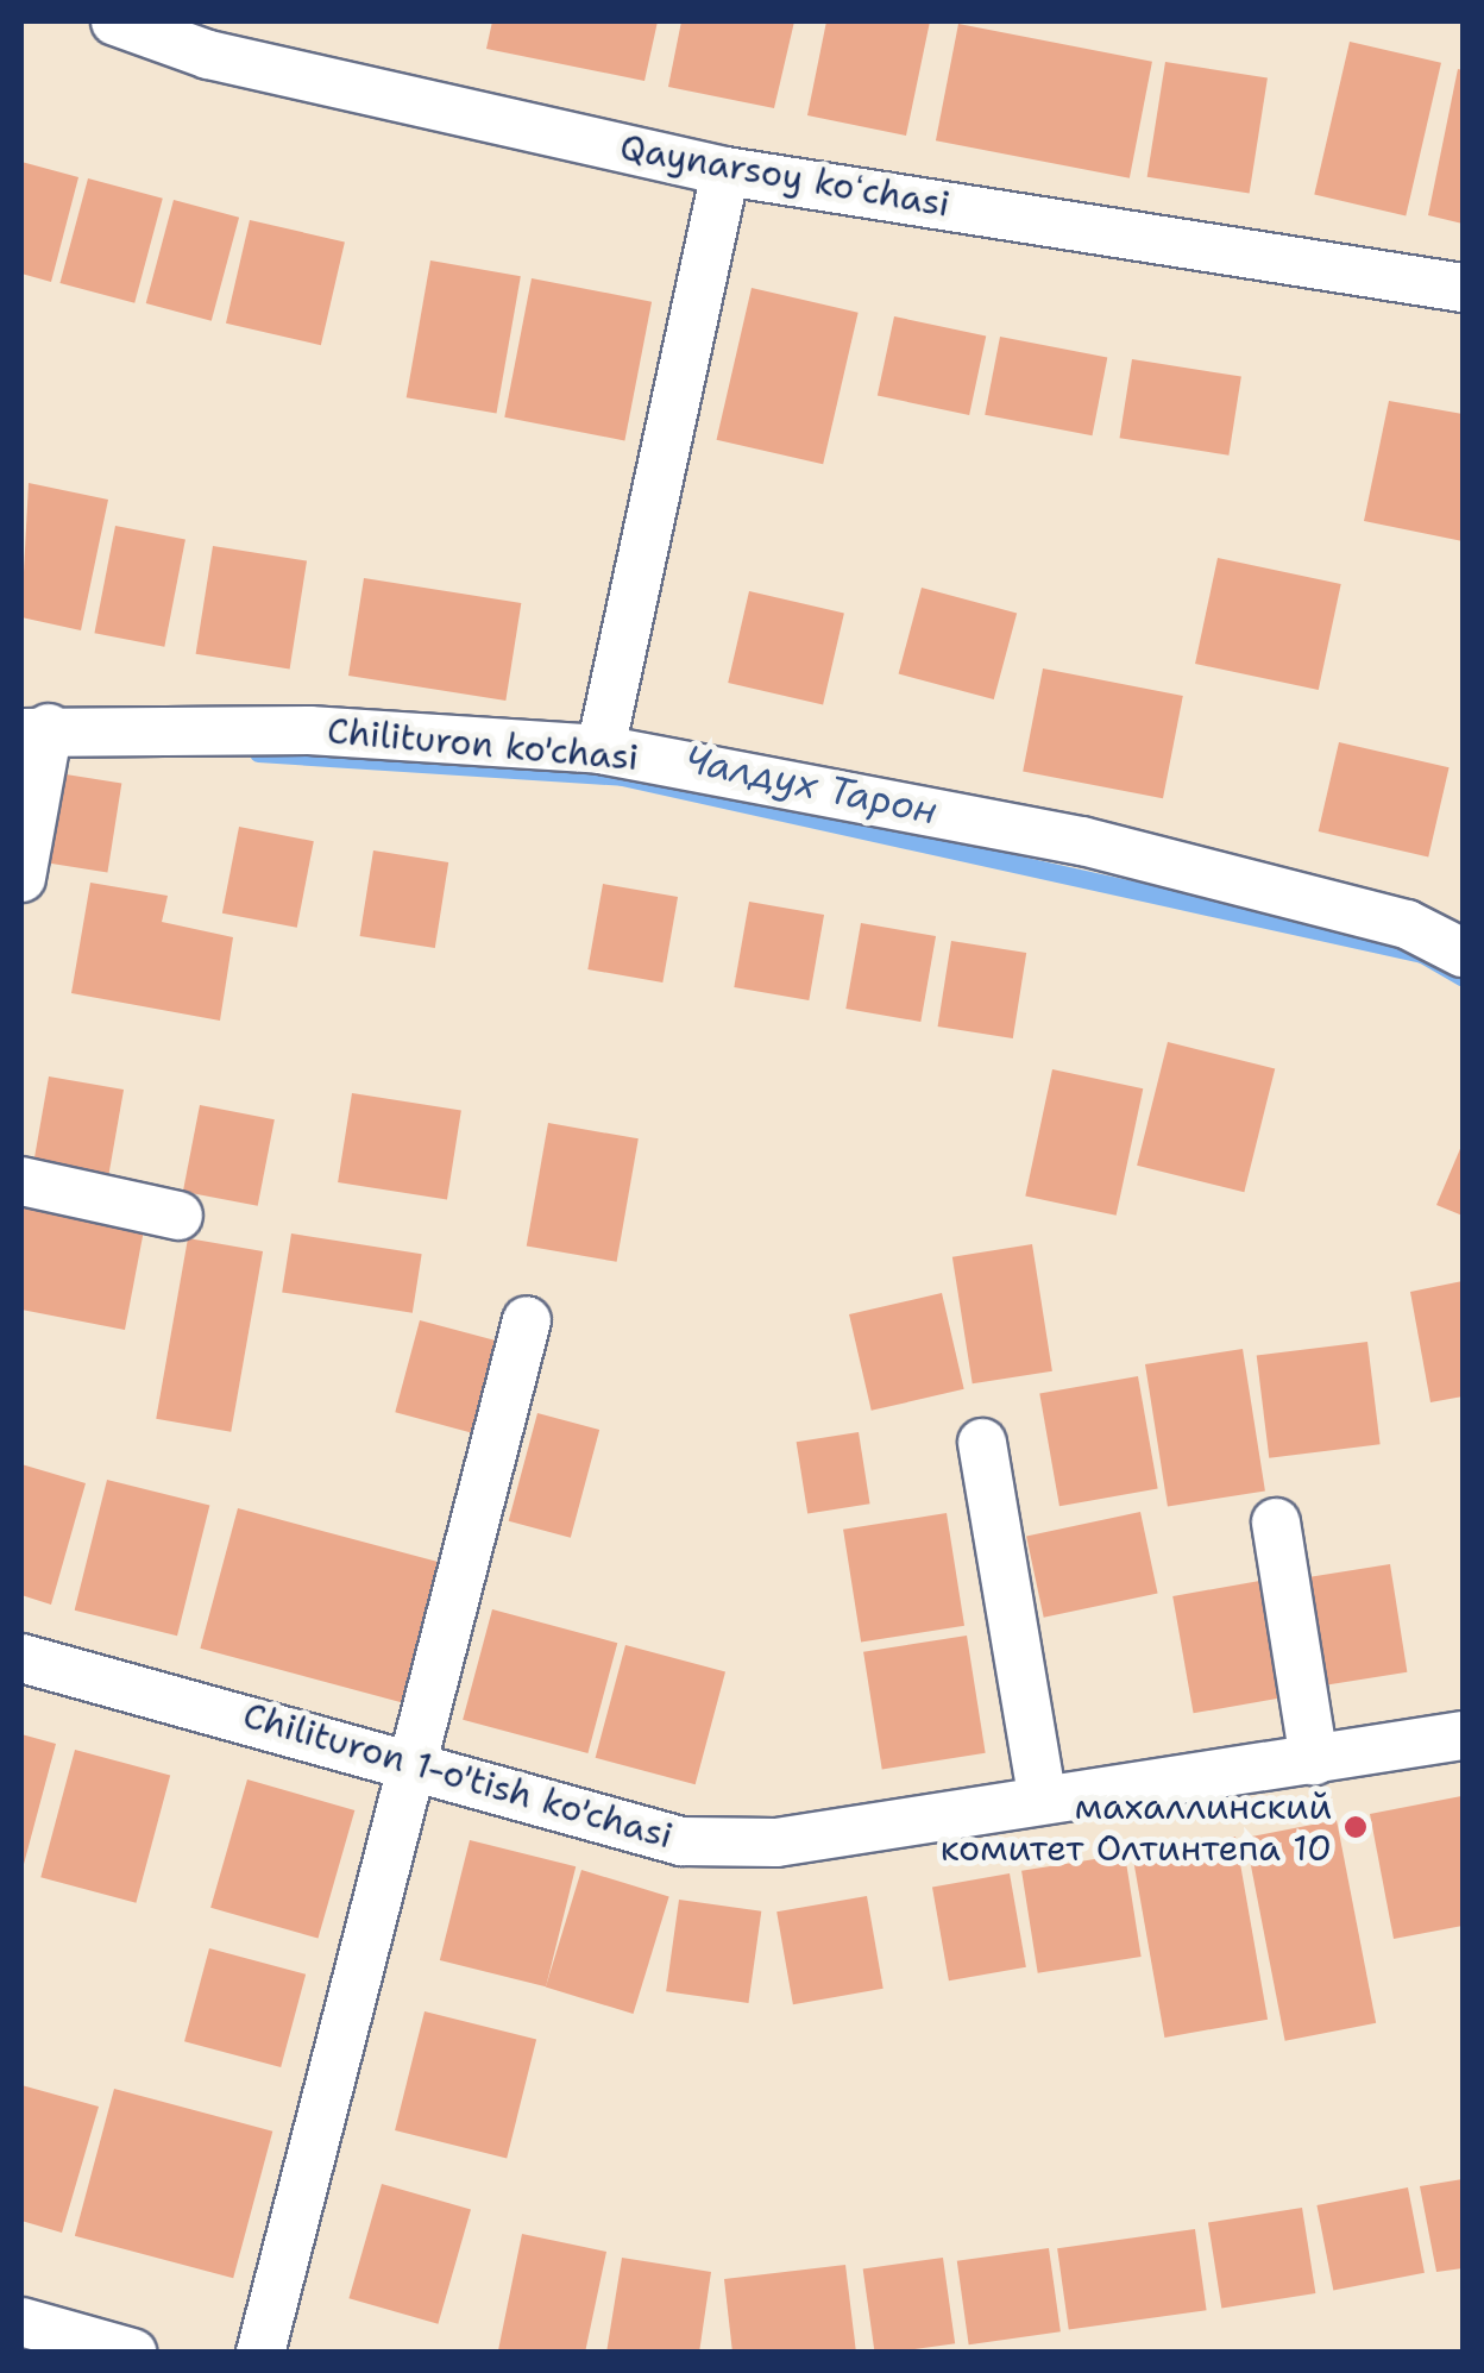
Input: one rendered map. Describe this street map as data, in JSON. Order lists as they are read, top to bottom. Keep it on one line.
{"streets":{"street":["Qaynarsoy koʻchasi","Chilituron ko'chasi","Chilituron 1-o'tish ko'chasi"]},"water":["Чалдух Тарон"],"places":["махаллинский комитет Олтинтепа 10"]}
